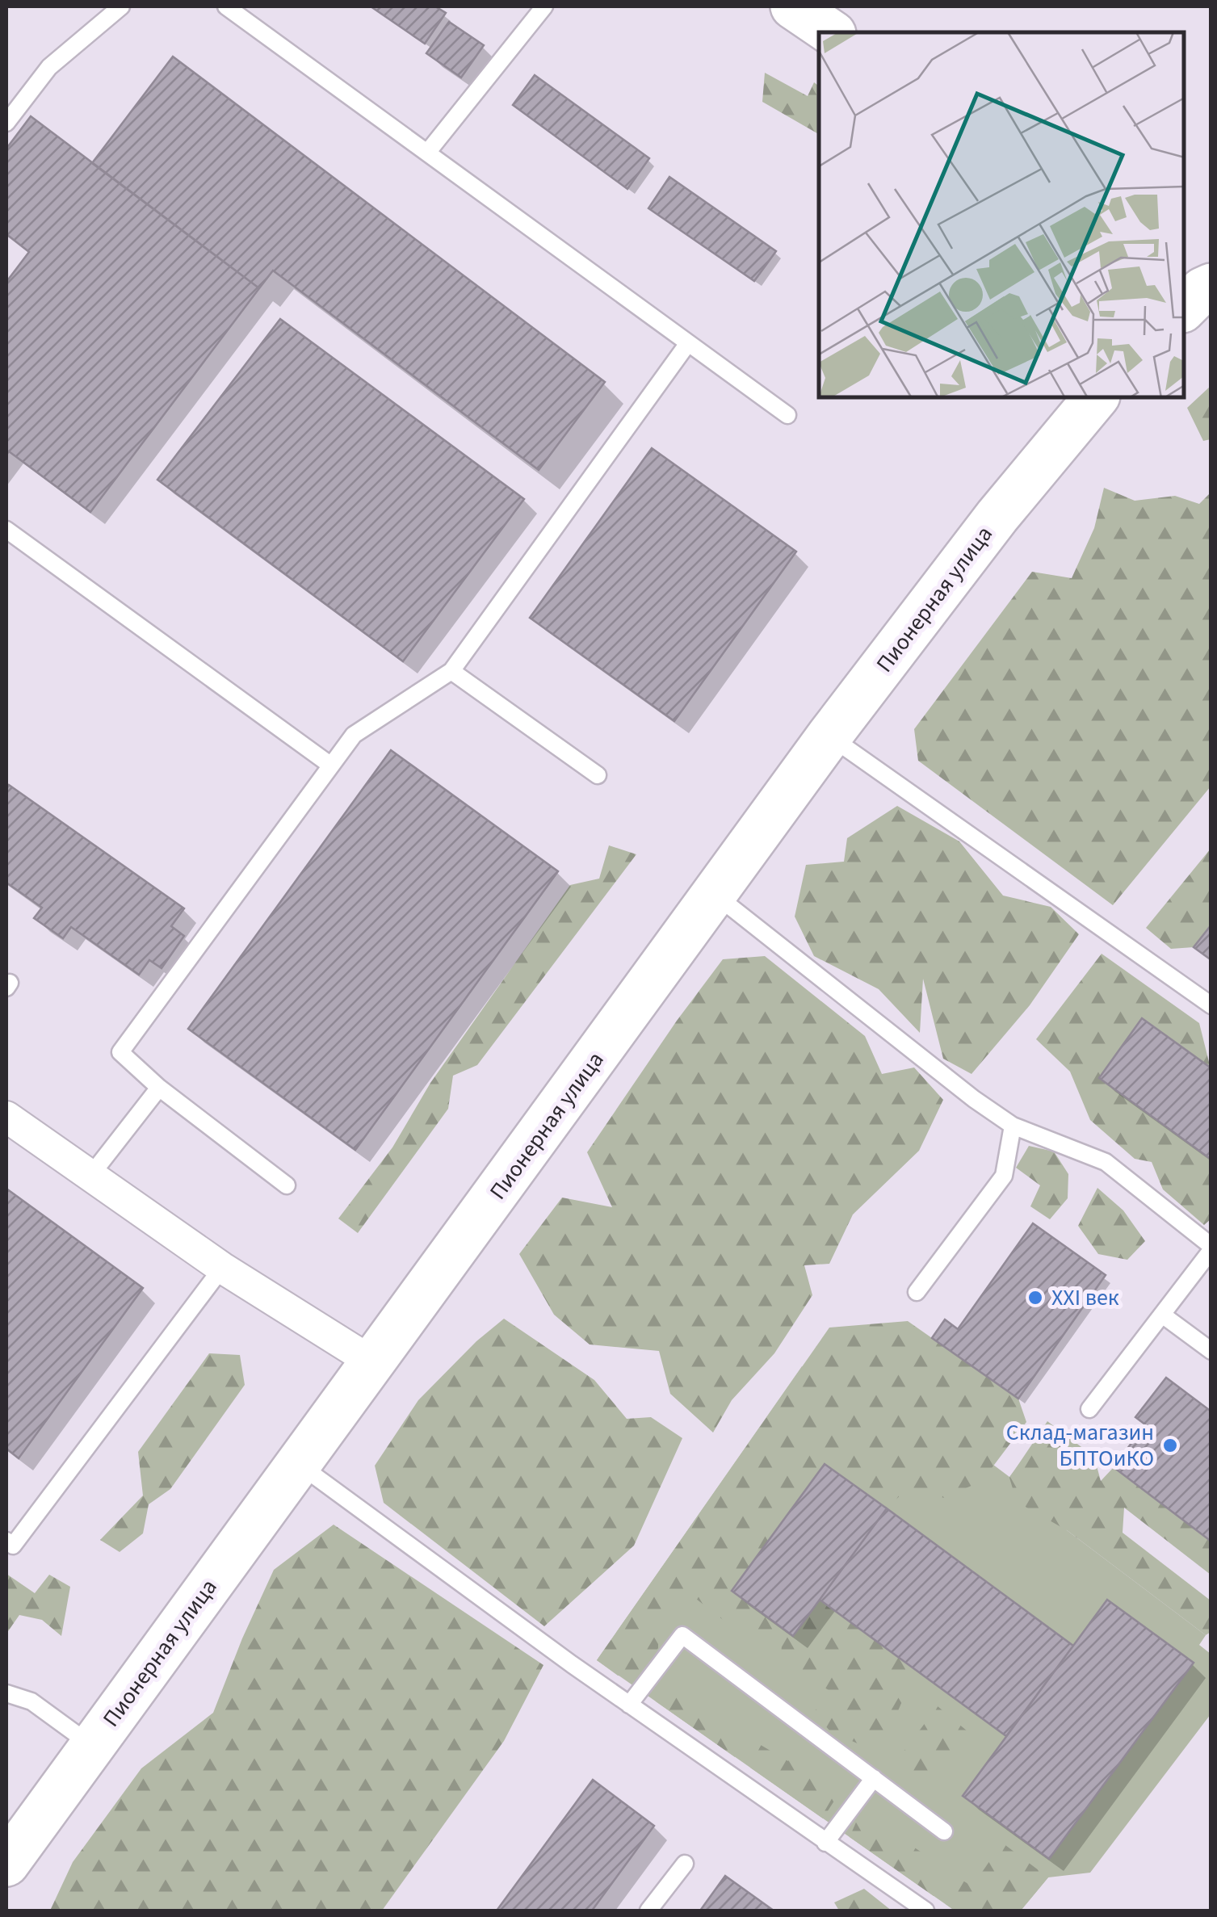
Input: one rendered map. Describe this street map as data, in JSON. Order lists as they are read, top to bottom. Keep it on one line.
{"streets":{"main road":["Пионерная улица"]},"places":["XXI век","Склад-магазин БПТОиКО"]}
